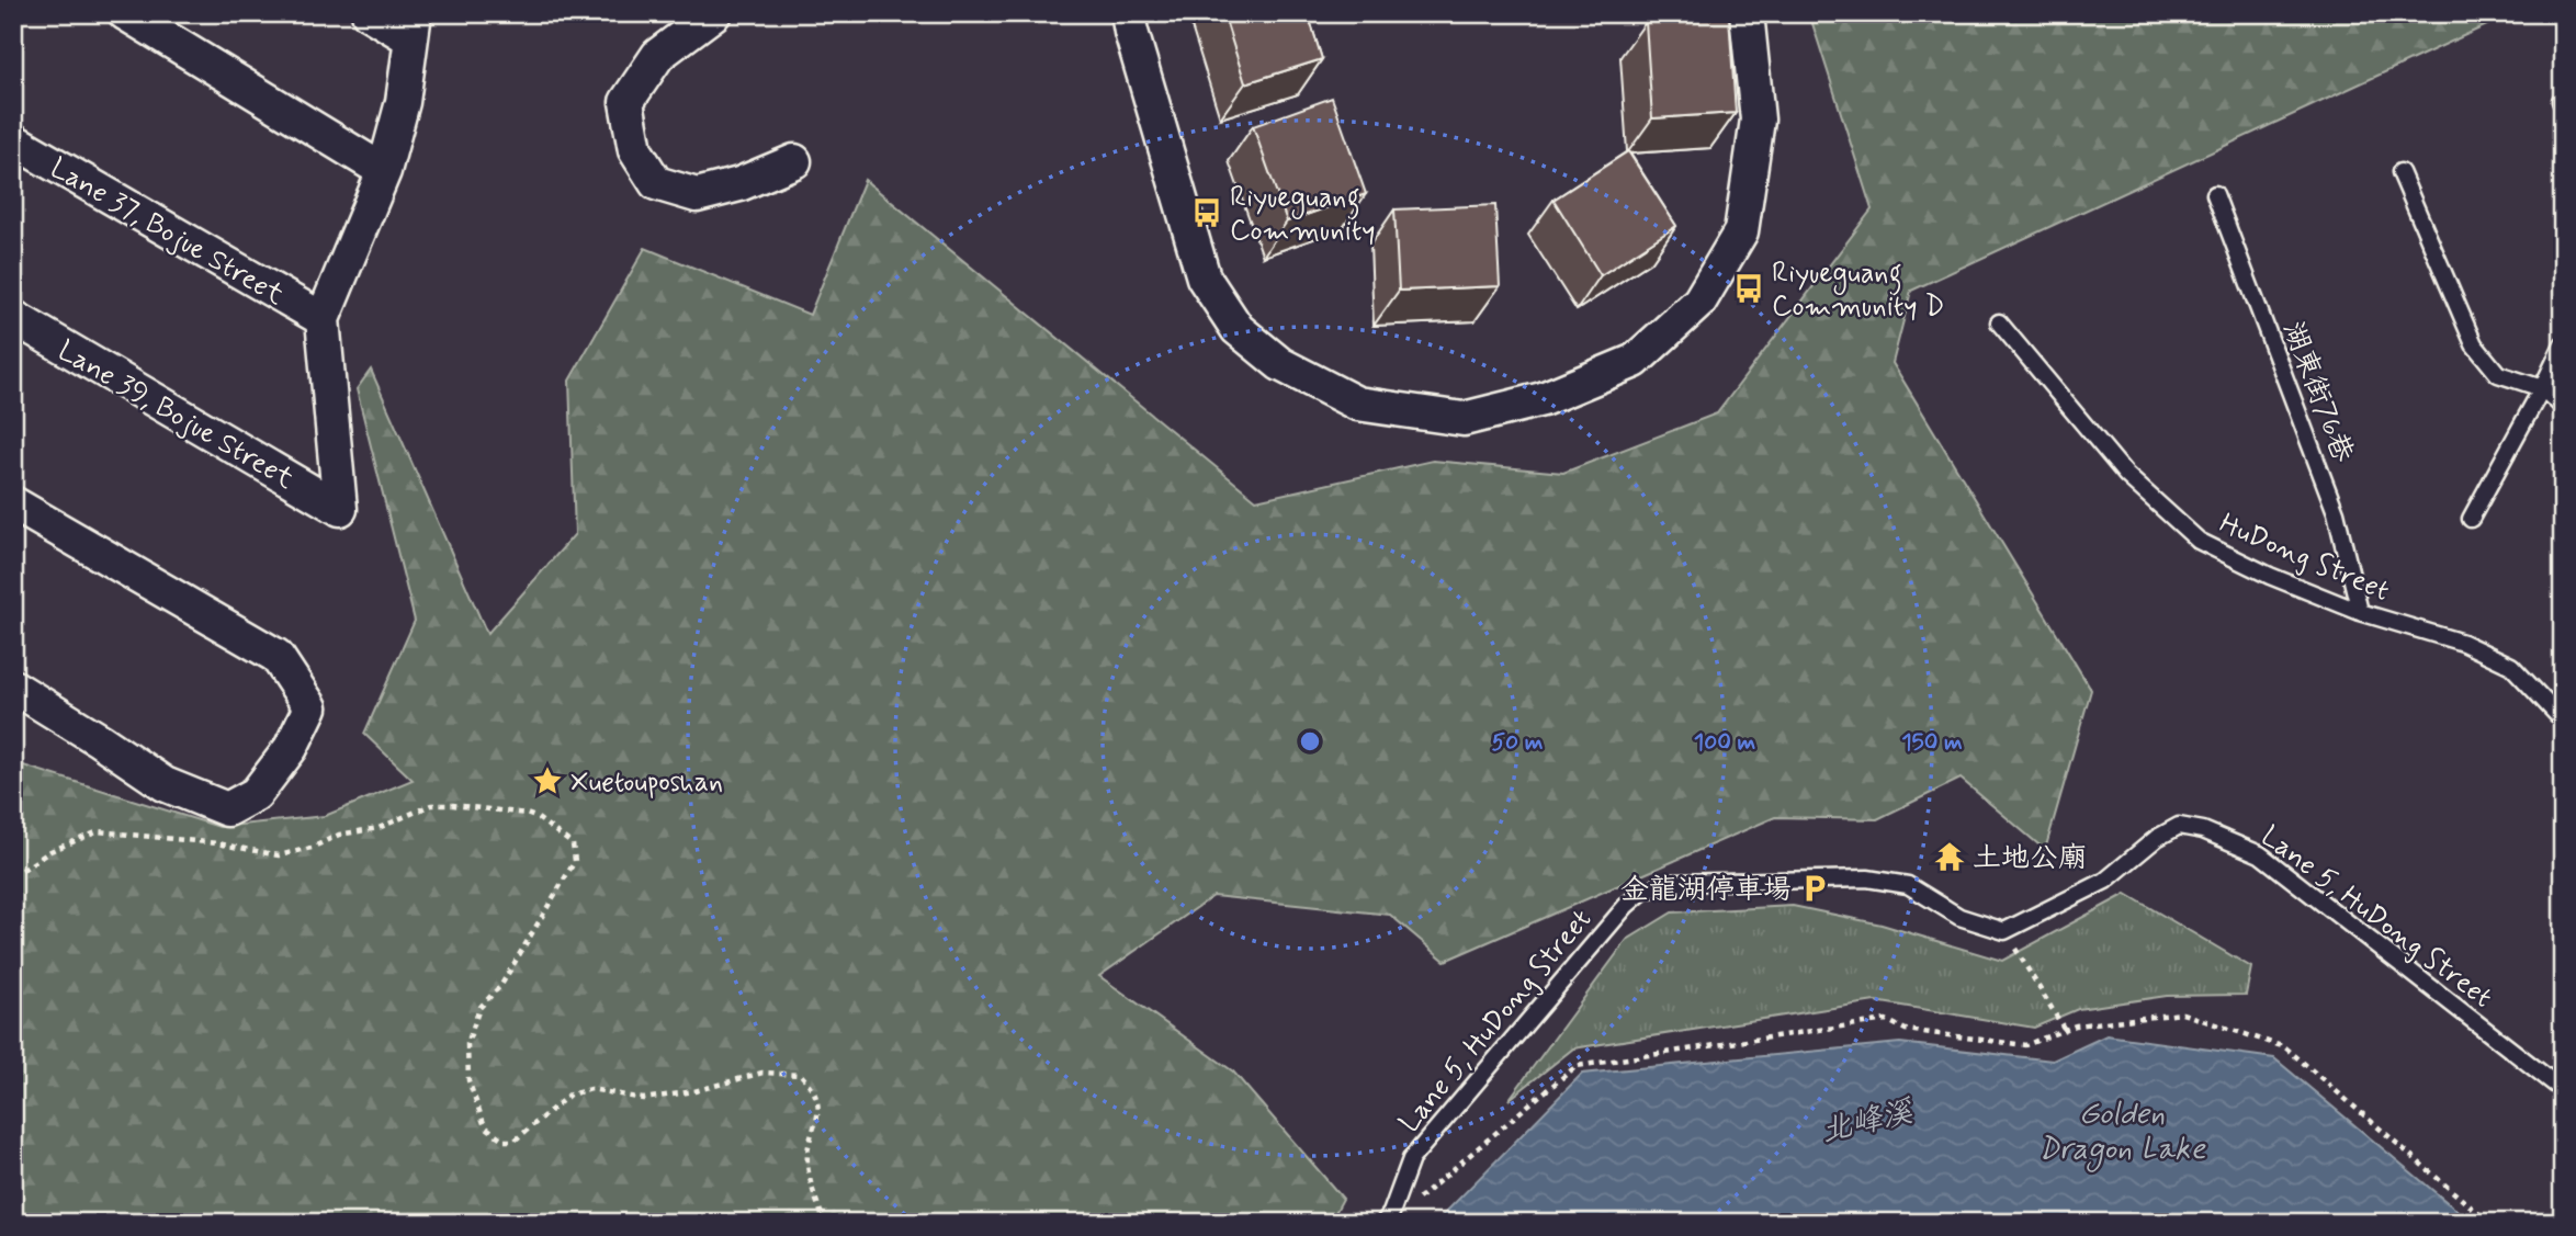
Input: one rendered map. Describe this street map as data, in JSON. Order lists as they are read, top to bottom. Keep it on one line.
{"streets":{"street":["Lane 37, Bojue Street","Lane 39, Bojue Street"],"lane":["湖東街76巷","HuDong Street","Lane 5, HuDong Street"]},"crossings":[["Lane 37, Bojue Street","Lane 39, Bojue Street"],["湖東街76巷","HuDong Street"]],"water":["Golden Dragon Lake","北峰溪"],"places":{"bus stop":["Riyueguang Community","Riyueguang Community D"],"place":["Xuetouposhan"],"temple":["土地公廟"],"parking":["金龍湖停車場"]},"rings":["50 m","100 m","150 m"]}
